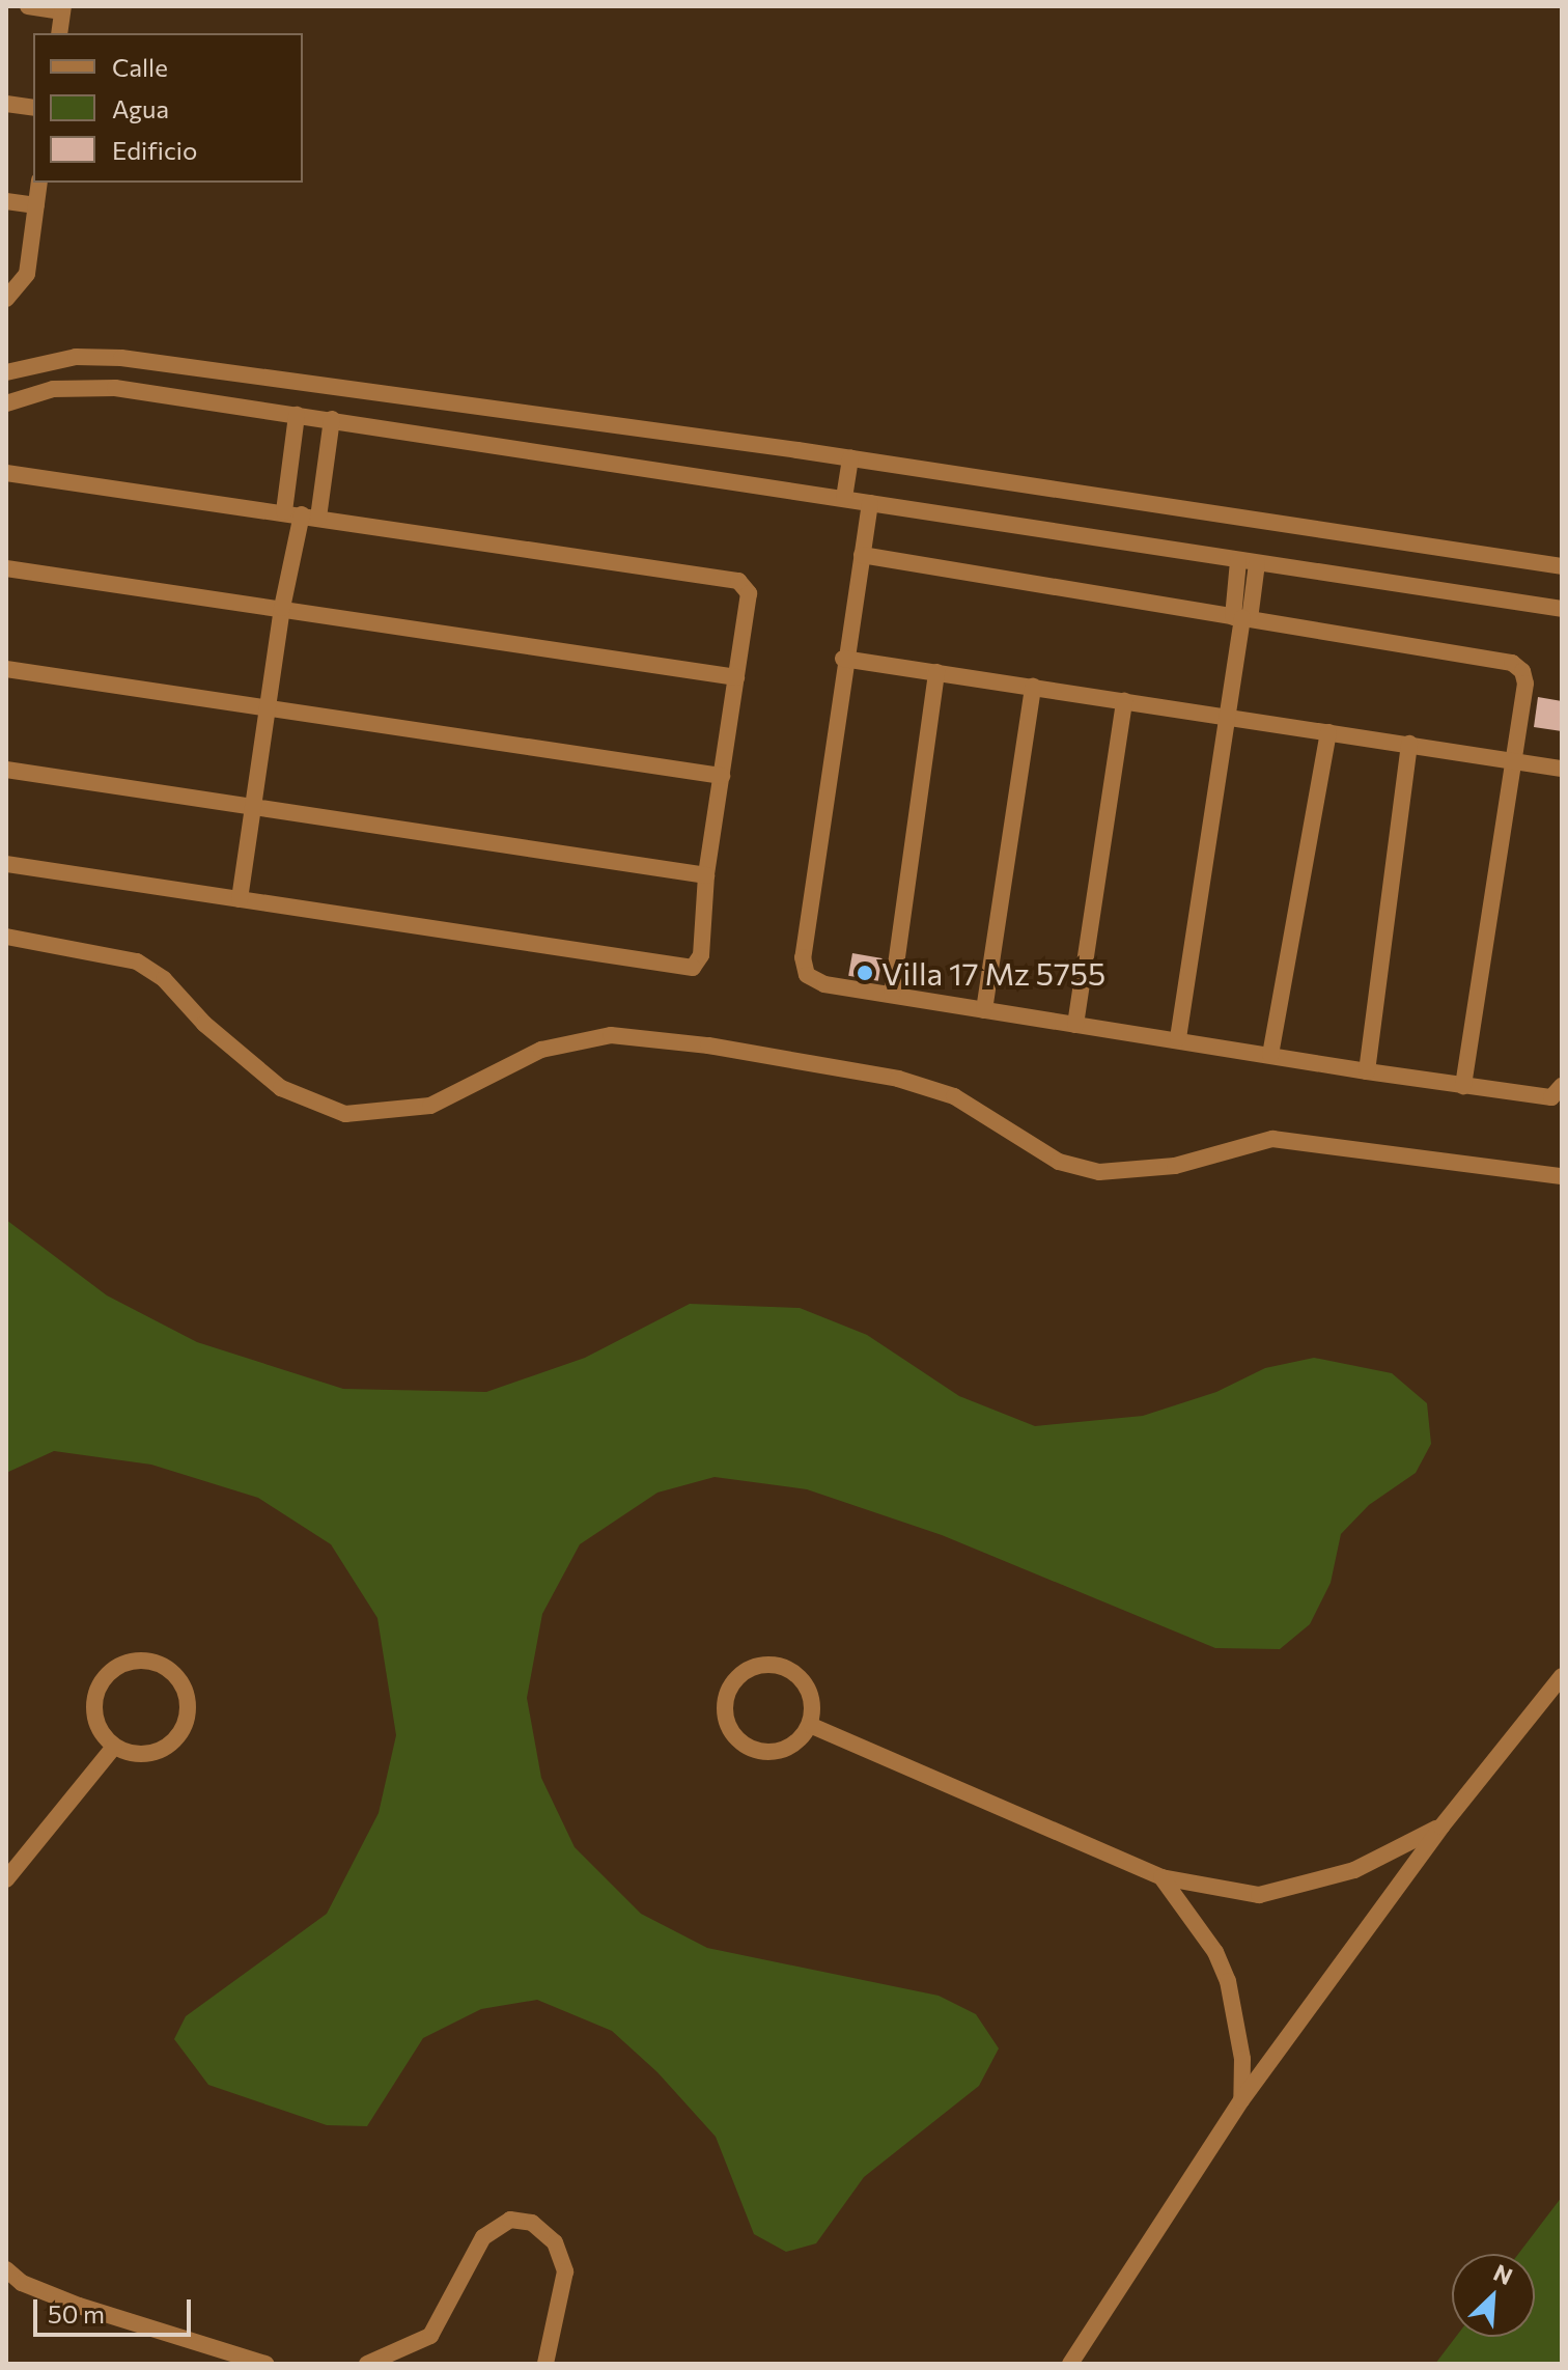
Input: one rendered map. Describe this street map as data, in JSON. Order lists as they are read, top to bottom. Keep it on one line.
{"places":["Villa 17 Mz 5755"],"legend":["Calle","Agua","Edificio"],"scale_bar":"50 m","north":"top right"}
